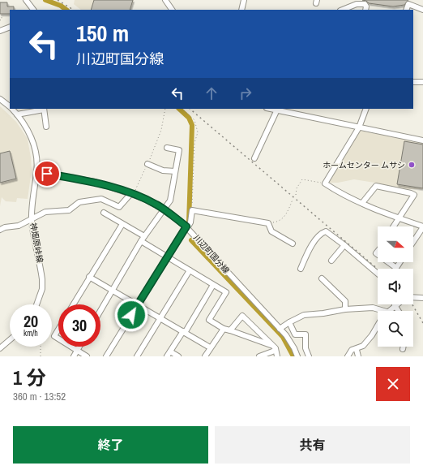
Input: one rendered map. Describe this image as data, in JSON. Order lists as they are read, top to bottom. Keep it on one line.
{"streets":{"street":["神畑原峠線","川辺町国分線"]},"crossings":[["神畑原峠線","川辺町国分線"]],"places":["ホームセンター ムサシ"],"north":"right","page":{"turn":["150 m","川辺町国分線"],"speed":"20 km/h","limit":"30","heading":["1 分","360 m · 13:52"],"buttons":["終了","共有"]}}
